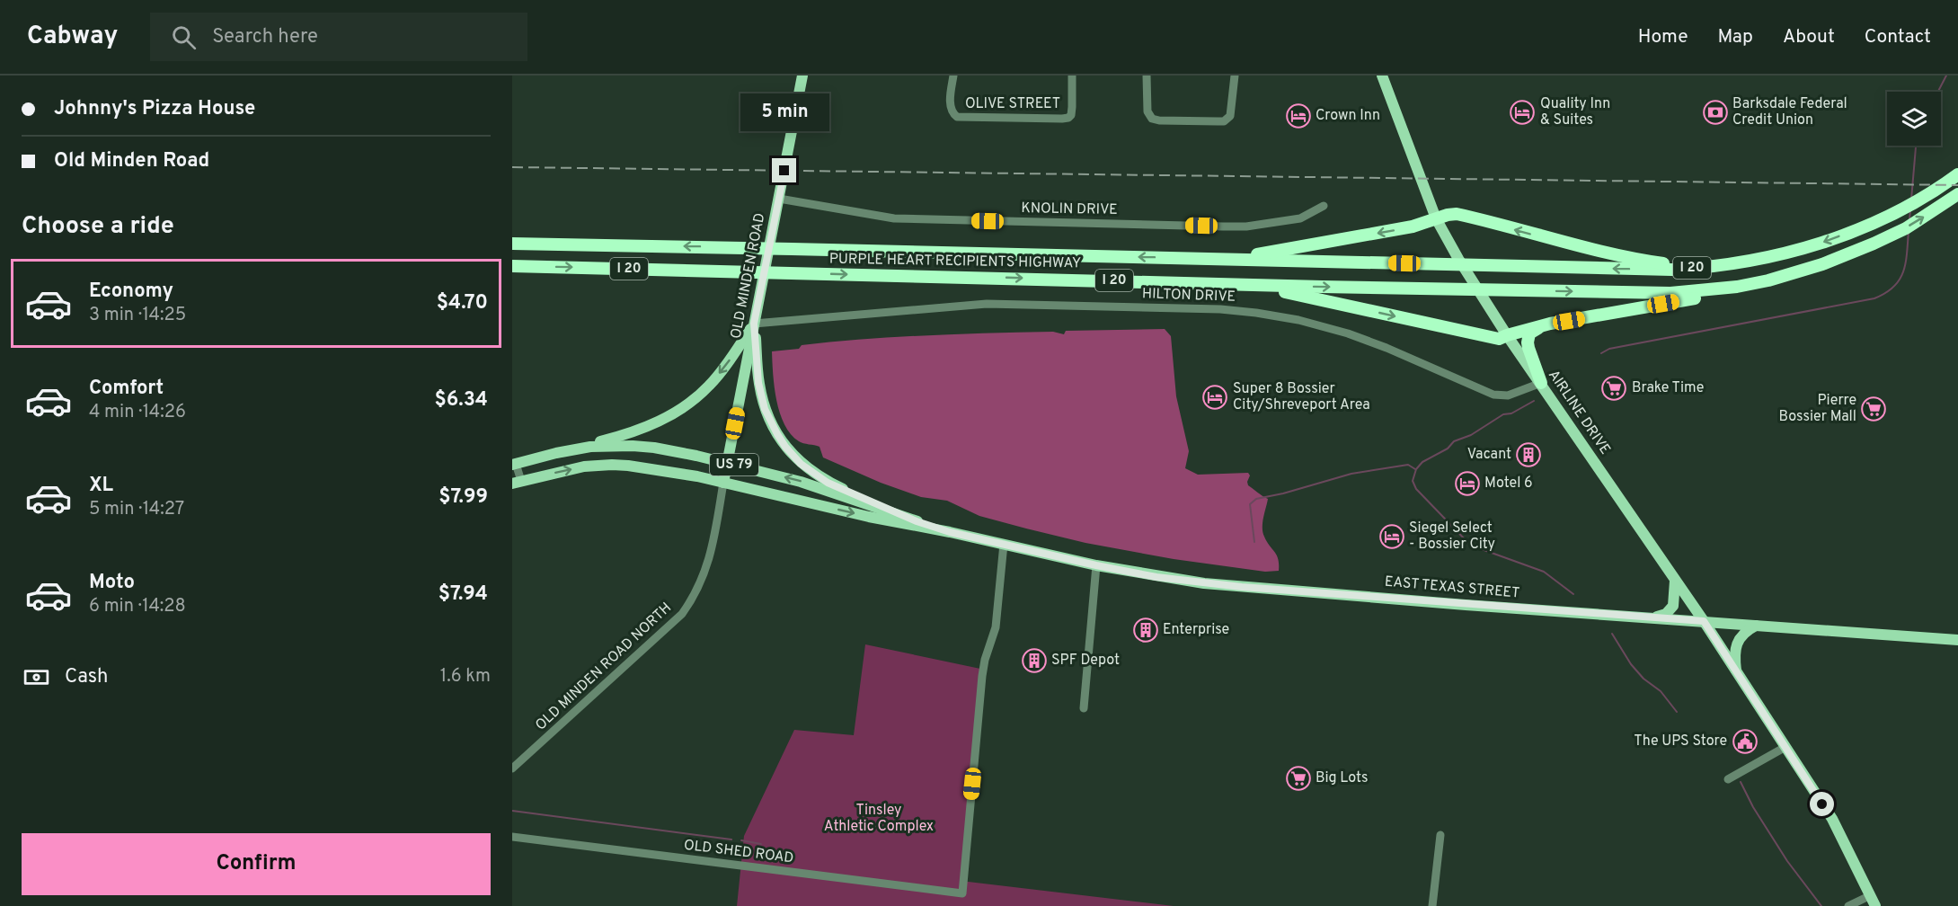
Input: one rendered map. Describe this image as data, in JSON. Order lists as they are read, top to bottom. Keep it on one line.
{"streets":{"highway":["PURPLE HEART RECIPIENTS HIGHWAY","I 20"],"main road":["OLD MINDEN ROAD","AIRLINE DRIVE","US 79","EAST TEXAS STREET"],"street":["OLIVE STREET","KNOLIN DRIVE","HILTON DRIVE","OLD MINDEN ROAD NORTH","OLD SHED ROAD"]},"crossings":[["KNOLIN DRIVE","OLD MINDEN ROAD"],["OLD MINDEN ROAD","HILTON DRIVE"],["OLD MINDEN ROAD","EAST TEXAS STREET"],["OLD MINDEN ROAD","OLD MINDEN ROAD NORTH"],["HILTON DRIVE","AIRLINE DRIVE"],["AIRLINE DRIVE","EAST TEXAS STREET"],["EAST TEXAS STREET","OLD MINDEN ROAD NORTH"],["EAST TEXAS STREET","OLD SHED ROAD"]],"parks":["Tinsley Athletic Complex"],"places":{"hotel":["Quality Inn & Suites","Crown Inn","Super 8 Bossier City/Shreveport Area","Motel 6","Siegel Select - Bossier City"],"bank":["Barksdale Federal Credit Union"],"supermarket":["Brake Time","Pierre Bossier Mall","Big Lots"],"building":["Vacant","Enterprise","SPF Depot"],"public building":["The UPS Store"]},"page":{"header":"Cabway","search":"Search here","nav":["Home","Map","About","Contact"],"banner":["Johnny's Pizza House","Old Minden Road"],"bubble":"5 min","heading":"Choose a ride","list":[{"name":"Economy","note":"3 min · 14:25","value":"$4.70"},{"name":"Comfort","note":"4 min · 14:26","value":"$6.34"},{"name":"XL","note":"5 min · 14:27","value":"$7.99"},{"name":"Moto","note":"6 min · 14:28","value":"$7.94"}],"pay":["Cash","1.6 km"],"buttons":"Confirm"}}
